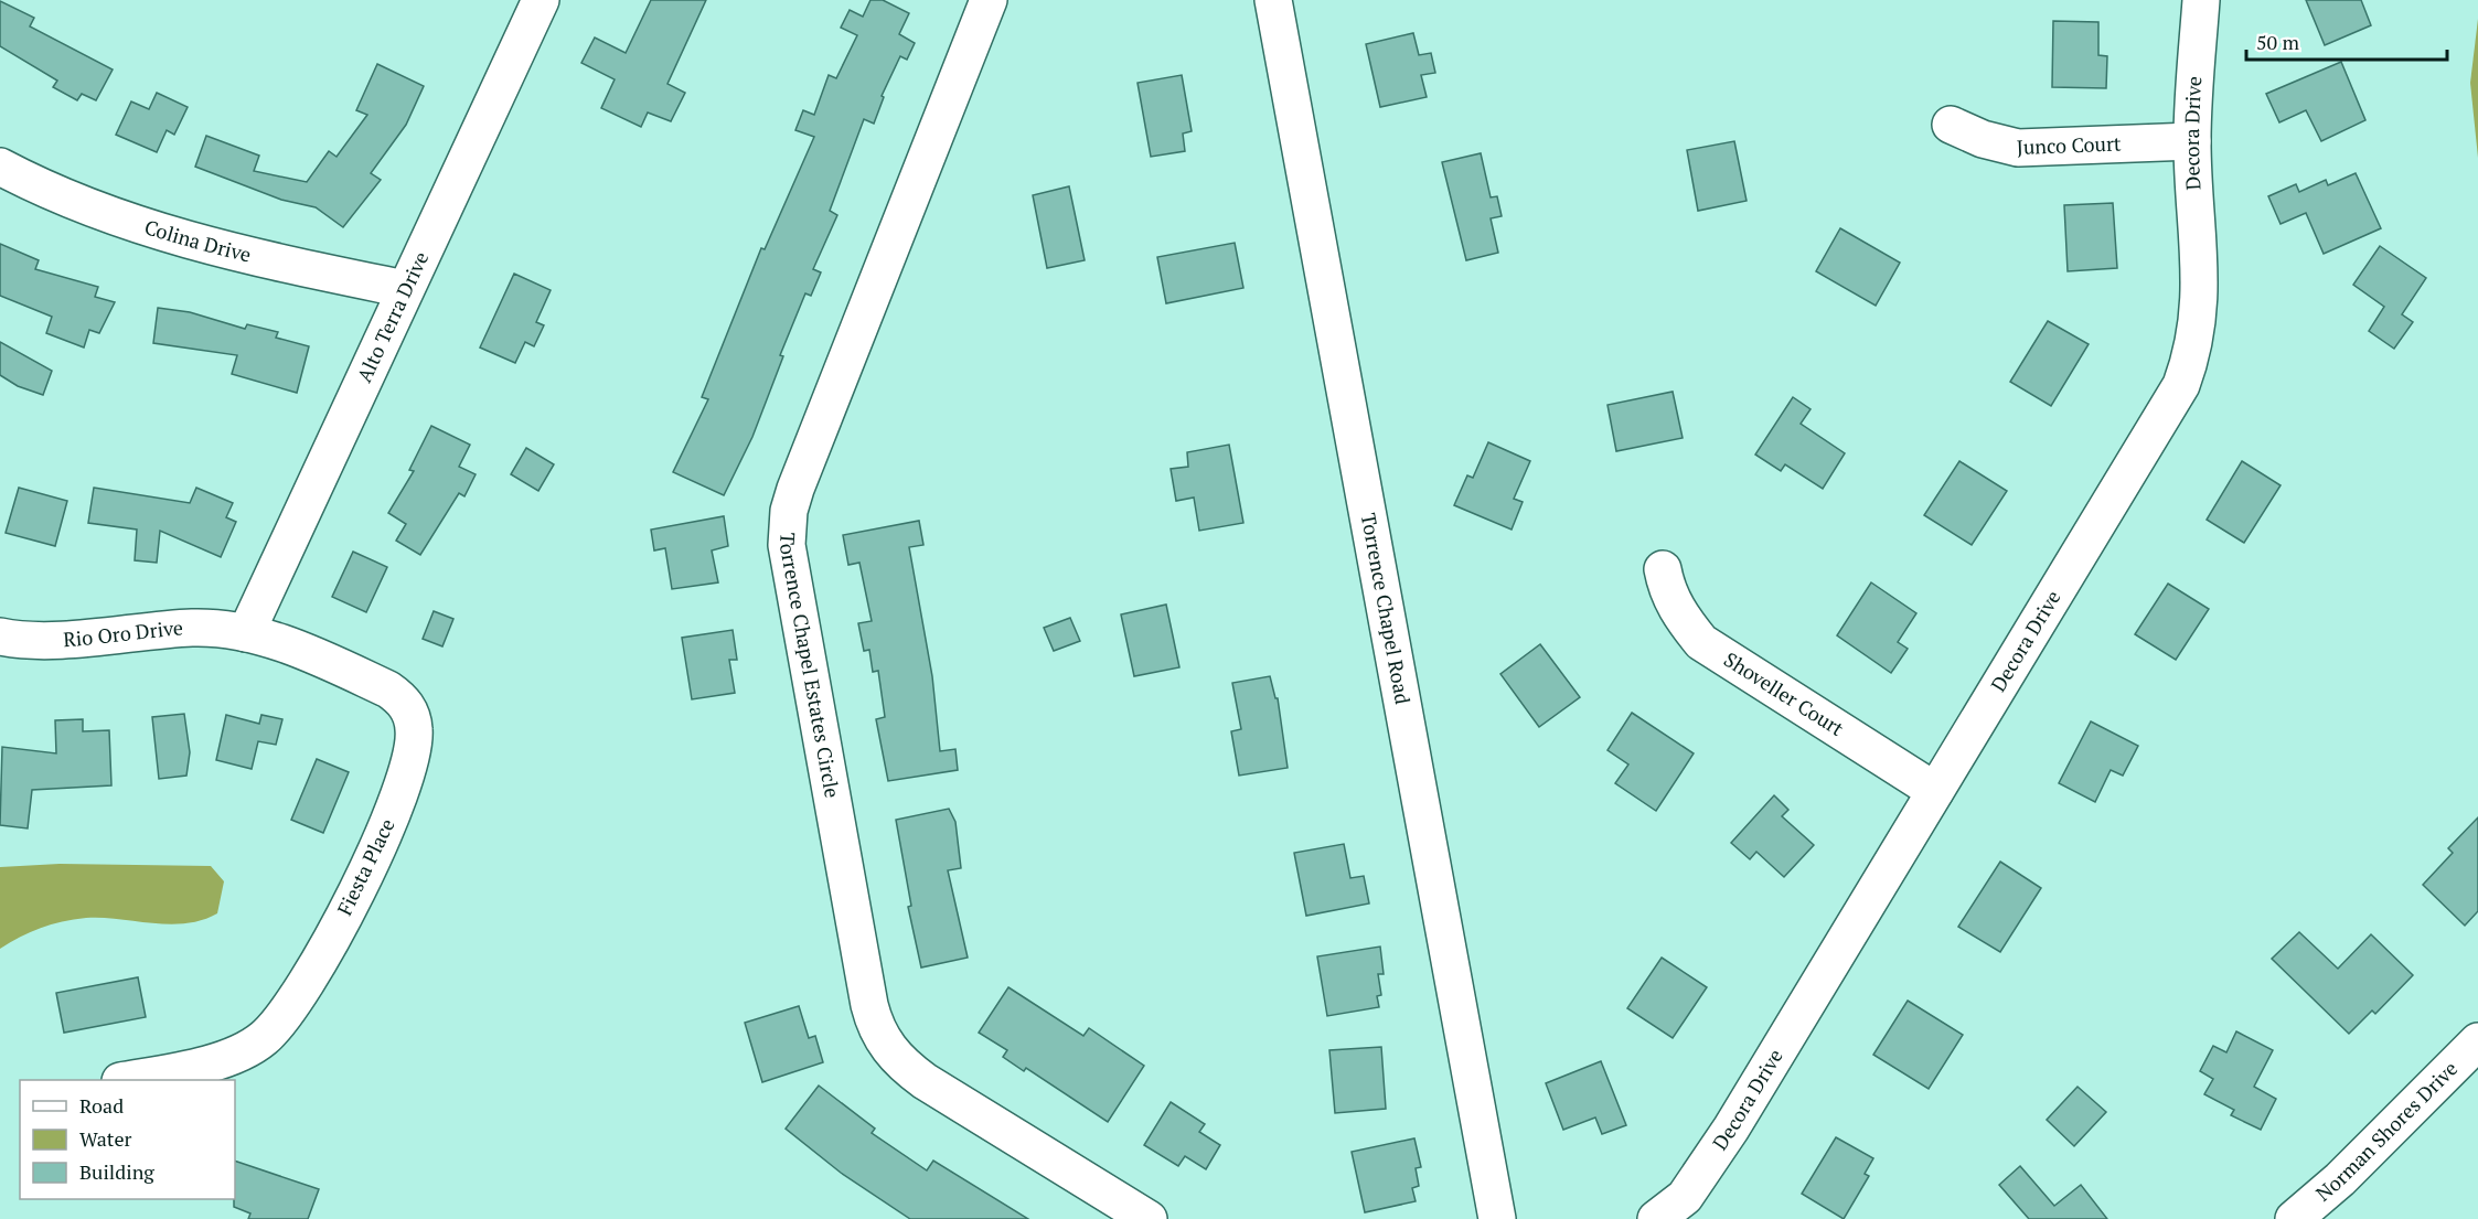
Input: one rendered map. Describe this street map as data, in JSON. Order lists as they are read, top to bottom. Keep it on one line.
{"streets":{"street":["Decora Drive","Junco Court","Colina Drive","Alto Terra Drive","Torrence Chapel Road","Rio Oro Drive","Torrence Chapel Estates Circle","Shoveller Court","Fiesta Place","Norman Shores Drive"]},"crossings":[["Decora Drive","Junco Court"],["Decora Drive","Shoveller Court"],["Colina Drive","Alto Terra Drive"],["Alto Terra Drive","Rio Oro Drive"],["Alto Terra Drive","Fiesta Place"],["Rio Oro Drive","Fiesta Place"]],"legend":["Road","Water","Building"],"scale_bar":"50 m"}
